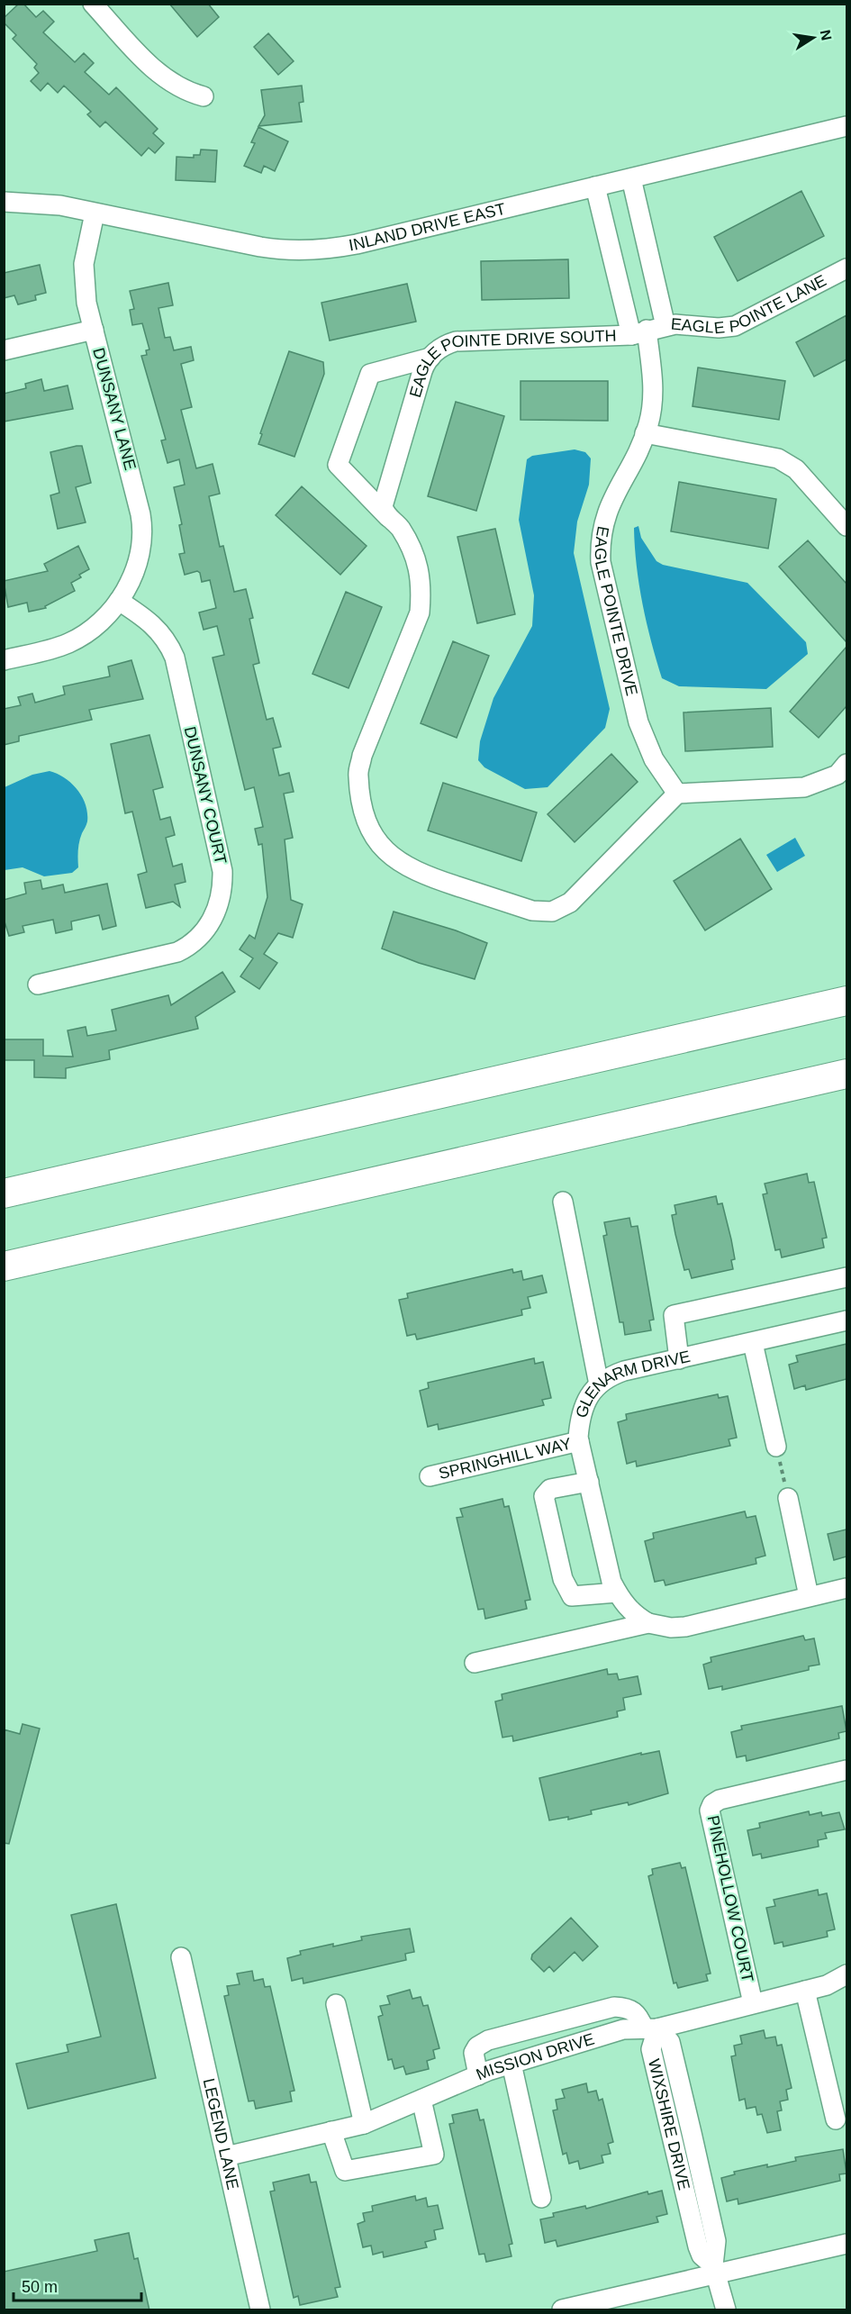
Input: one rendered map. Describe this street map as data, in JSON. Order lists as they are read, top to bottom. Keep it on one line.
{"streets":{"street":["INLAND DRIVE EAST","EAGLE POINTE LANE","EAGLE POINTE DRIVE SOUTH","DUNSANY LANE","EAGLE POINTE DRIVE","DUNSANY COURT","GLENARM DRIVE","SPRINGHILL WAY","PINEHOLLOW COURT","MISSION DRIVE","WIXSHIRE DRIVE","LEGEND LANE"]},"crossings":[["INLAND DRIVE EAST","DUNSANY LANE"],["INLAND DRIVE EAST","EAGLE POINTE DRIVE"],["EAGLE POINTE LANE","EAGLE POINTE DRIVE SOUTH"],["EAGLE POINTE LANE","EAGLE POINTE DRIVE"],["EAGLE POINTE DRIVE SOUTH","EAGLE POINTE DRIVE"],["DUNSANY LANE","DUNSANY COURT"],["GLENARM DRIVE","SPRINGHILL WAY"],["PINEHOLLOW COURT","MISSION DRIVE"],["MISSION DRIVE","WIXSHIRE DRIVE"],["MISSION DRIVE","LEGEND LANE"]],"scale_bar":"50 m","north":"right"}
